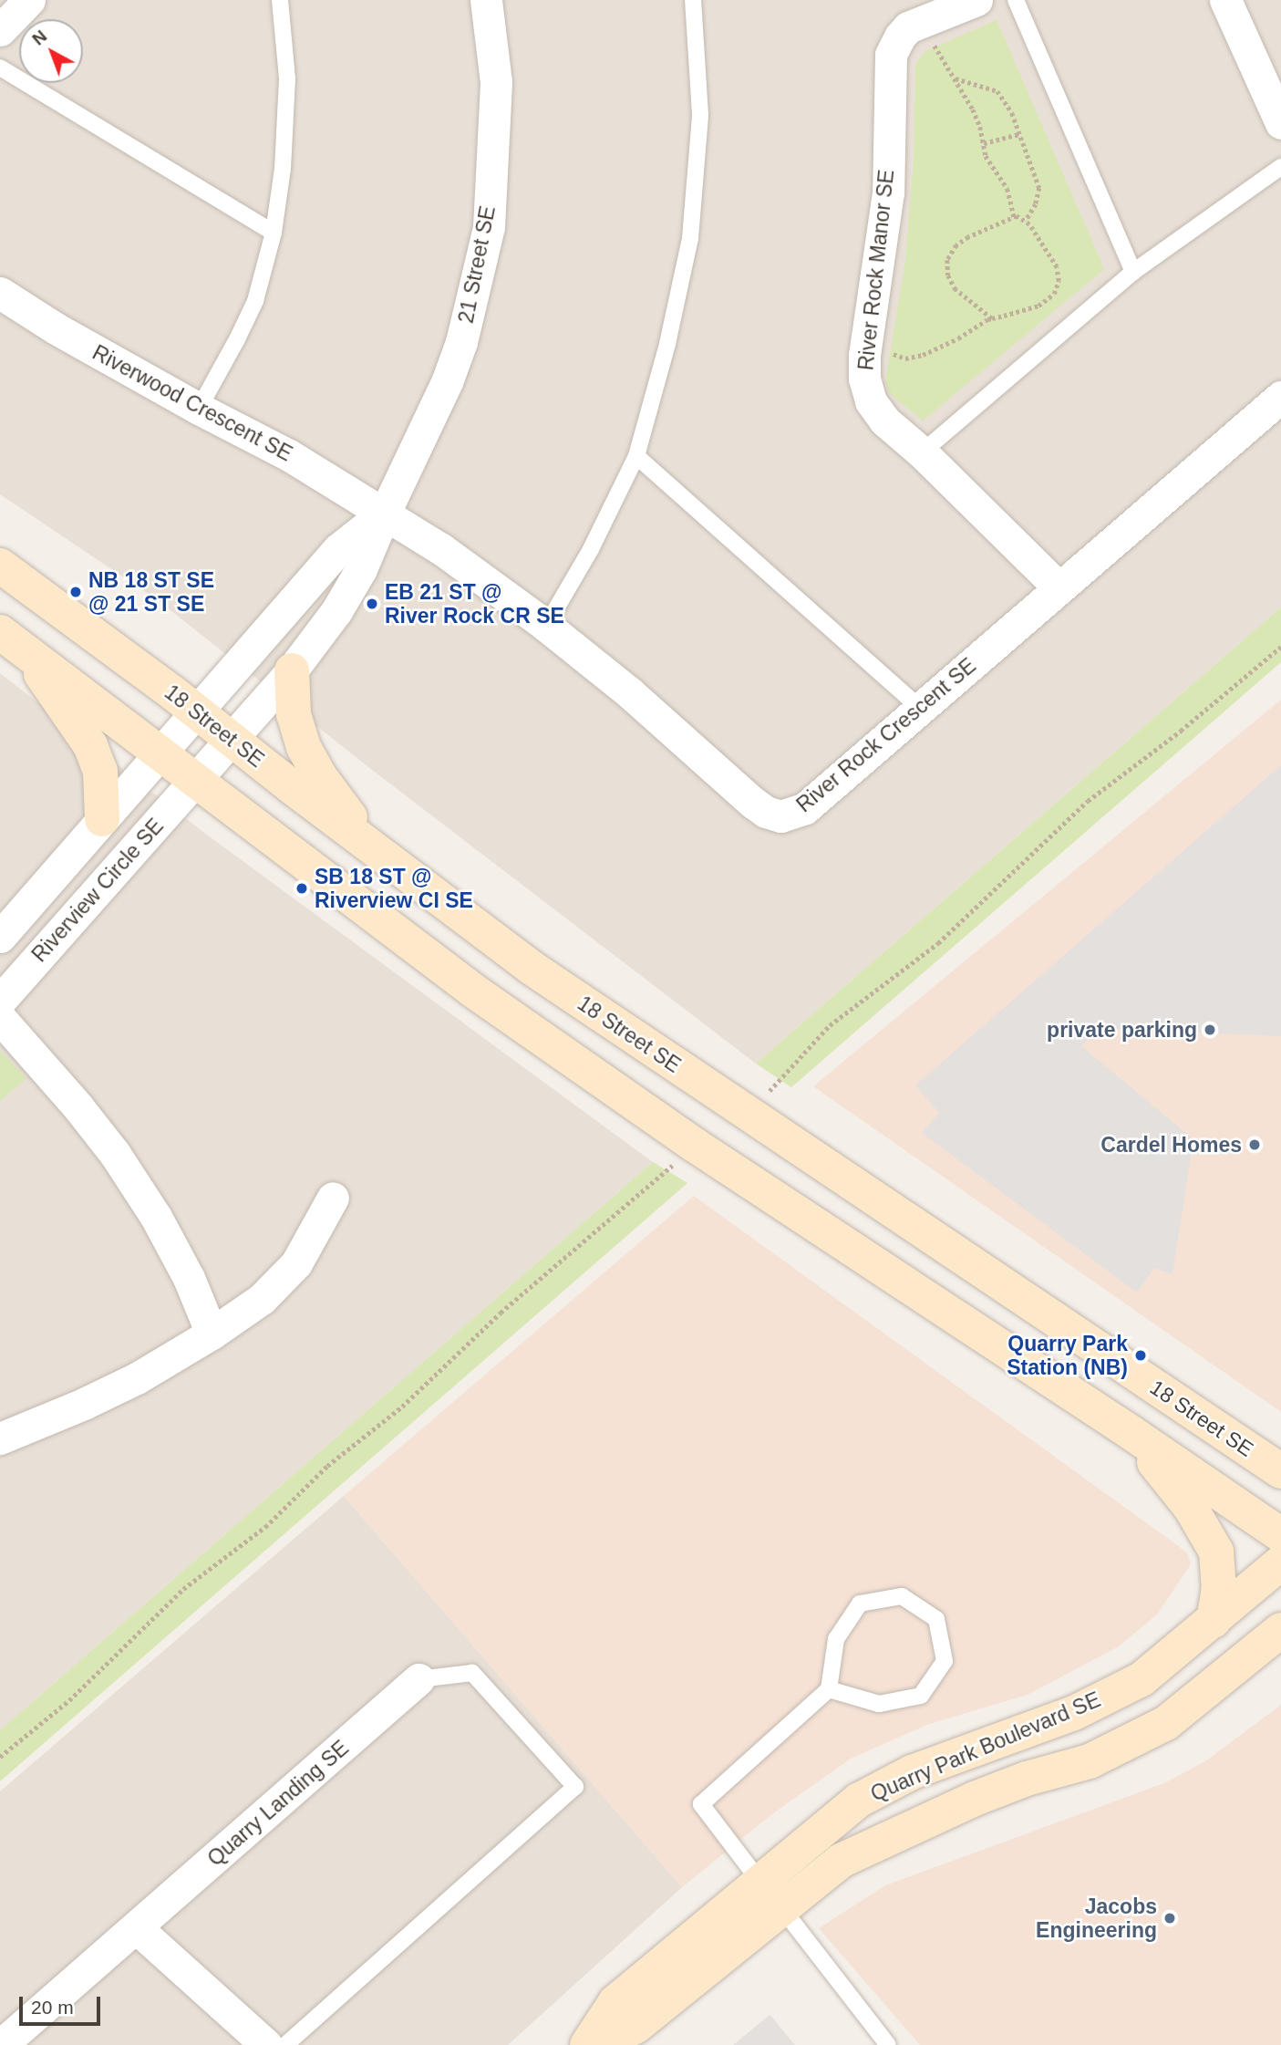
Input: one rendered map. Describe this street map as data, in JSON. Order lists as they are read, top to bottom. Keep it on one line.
{"streets":{"main road":["18 Street SE","Quarry Park Boulevard SE"],"street":["21 Street SE","River Rock Manor SE","Riverwood Crescent SE","River Rock Crescent SE","Riverview Circle SE","Quarry Landing SE"]},"crossings":[["21 Street SE","Riverwood Crescent SE"],["21 Street SE","18 Street SE"],["21 Street SE","River Rock Crescent SE"],["21 Street SE","Riverview Circle SE"],["River Rock Manor SE","River Rock Crescent SE"],["Riverwood Crescent SE","River Rock Crescent SE"]],"places":["NB 18 ST SE @ 21 ST SE","EB 21 ST @ River Rock CR SE","SB 18 ST @ Riverview CI SE","private parking","Cardel Homes","Quarry Park Station (NB)","Jacobs Engineering"],"scale_bar":"20 m","north":"top left"}
